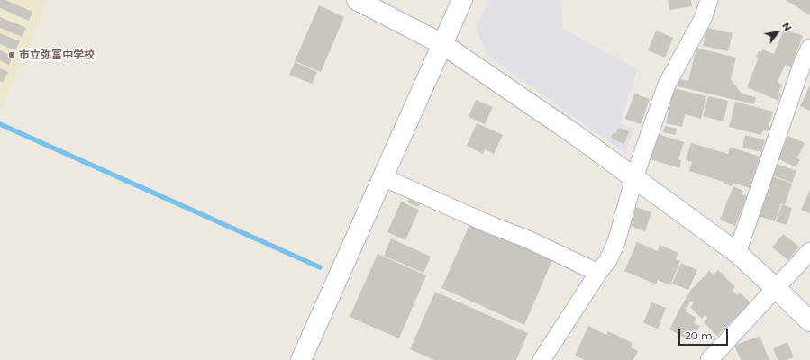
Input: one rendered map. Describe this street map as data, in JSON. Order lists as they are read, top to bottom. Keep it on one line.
{"places":["市立弥冨中学校"],"scale_bar":"20 m","north":"top right"}
